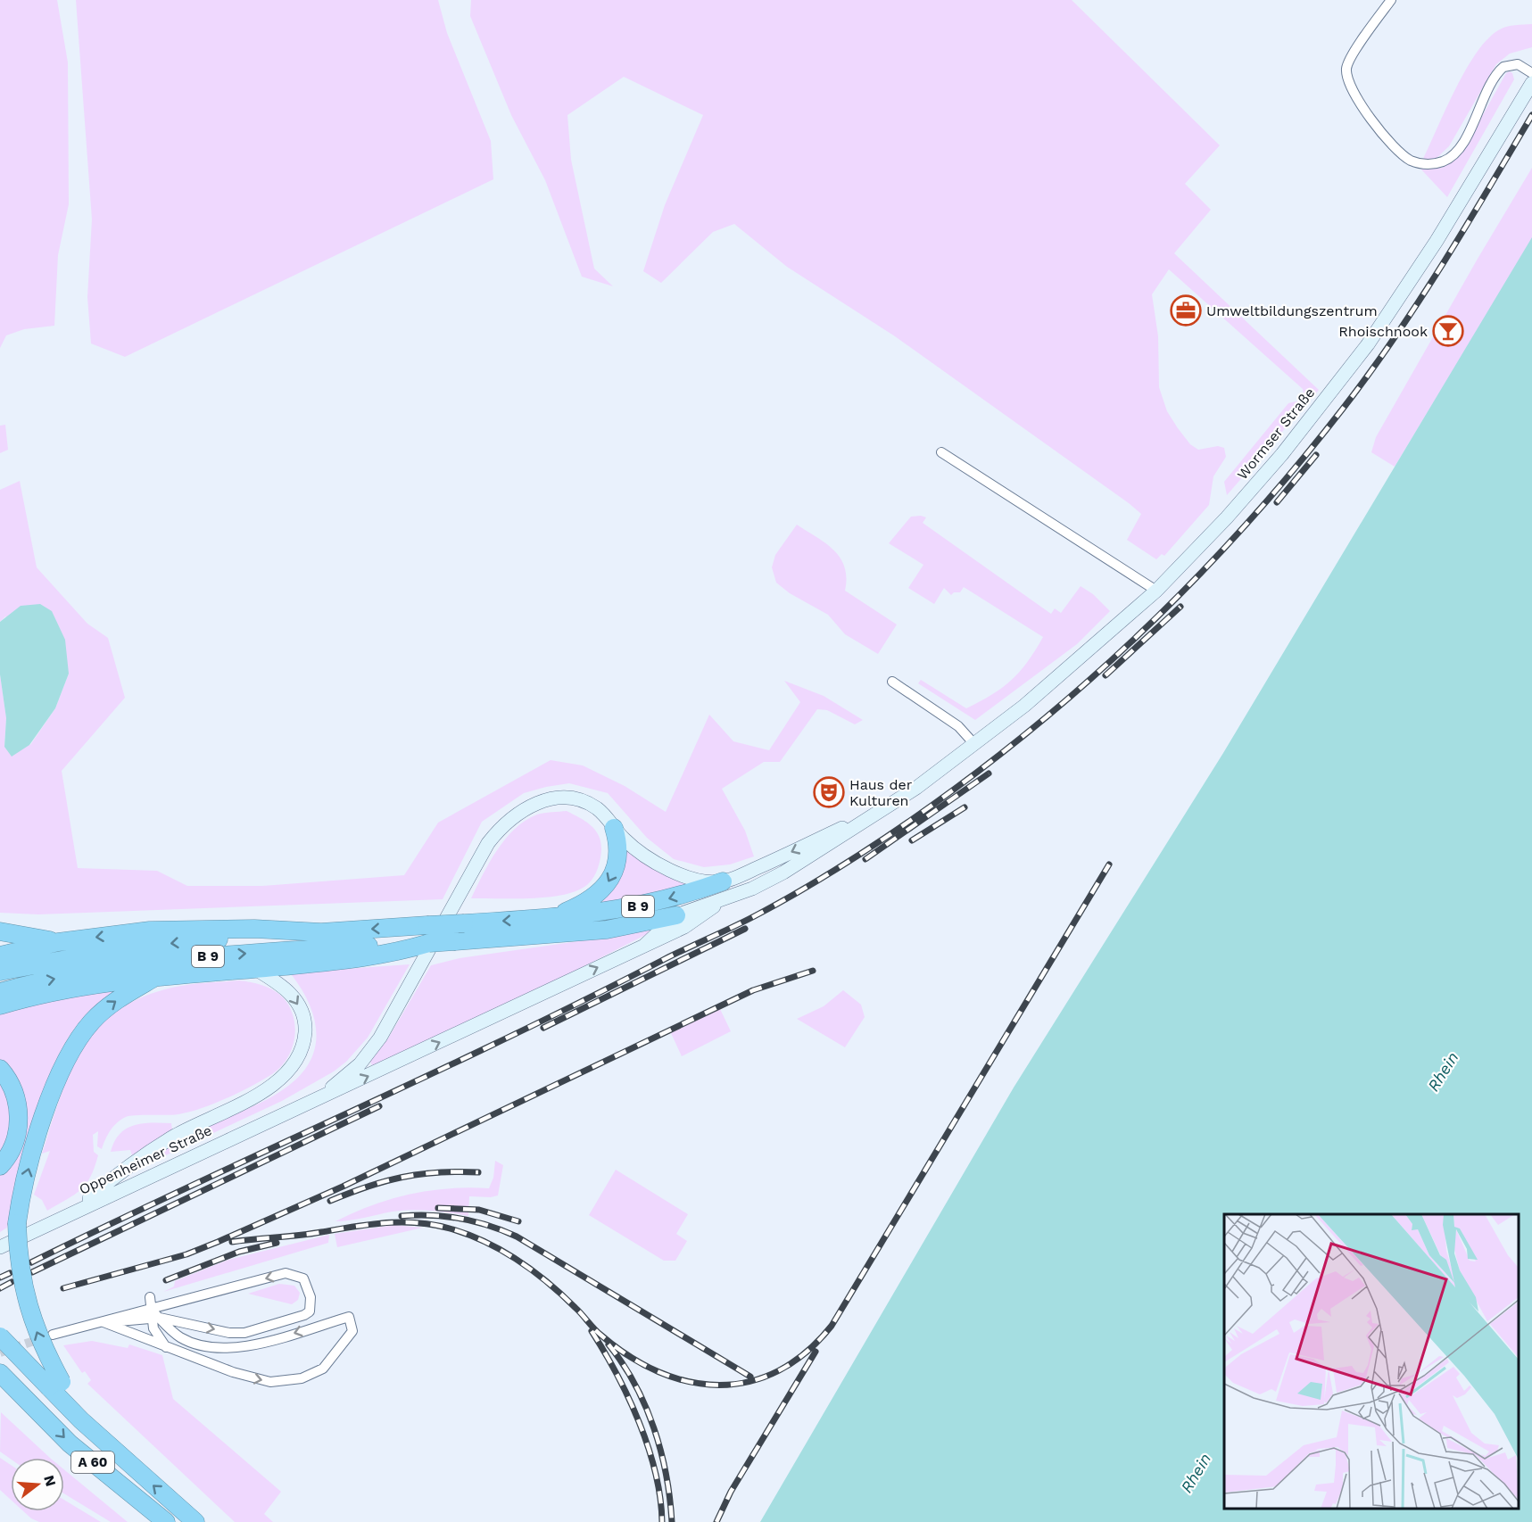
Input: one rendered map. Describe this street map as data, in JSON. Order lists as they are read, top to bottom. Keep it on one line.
{"streets":{"highway":["B 9","A 60"],"main road":["Wormser Straße","Oppenheimer Straße"]},"water":["Rhein"],"places":{"office":["Umweltbildungszentrum"],"bar":["Rhoischnook"],"theatre":["Haus der Kulturen"]},"north":"right"}
